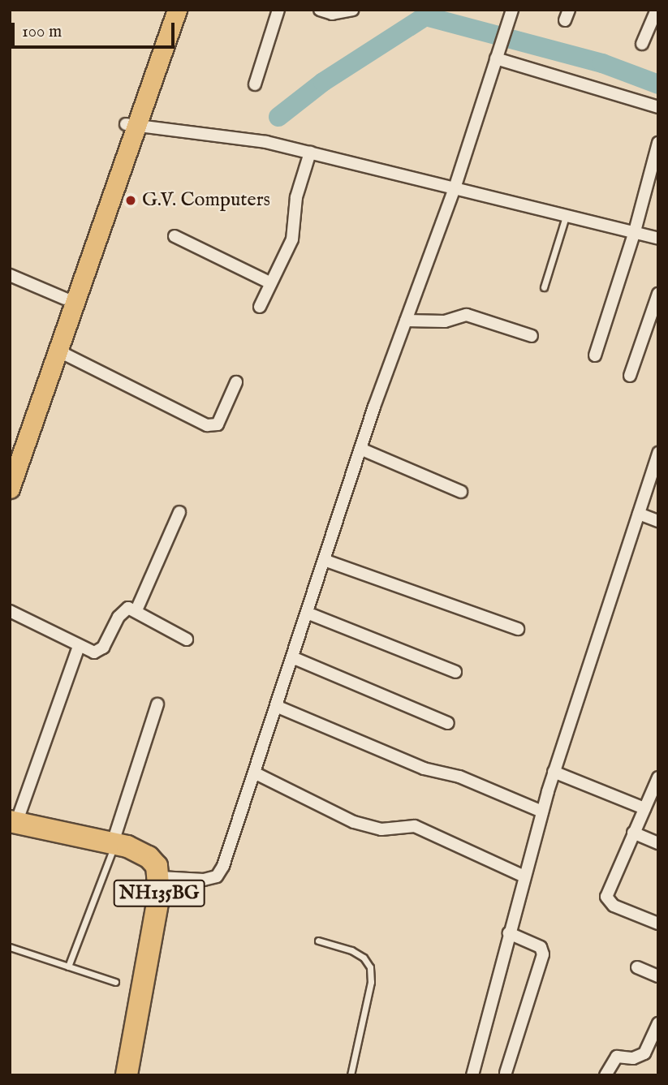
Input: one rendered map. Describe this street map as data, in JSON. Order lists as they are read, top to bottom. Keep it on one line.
{"streets":{"highway":["NH135BG"]},"places":["G.V. Computers"],"scale_bar":"100 m"}
